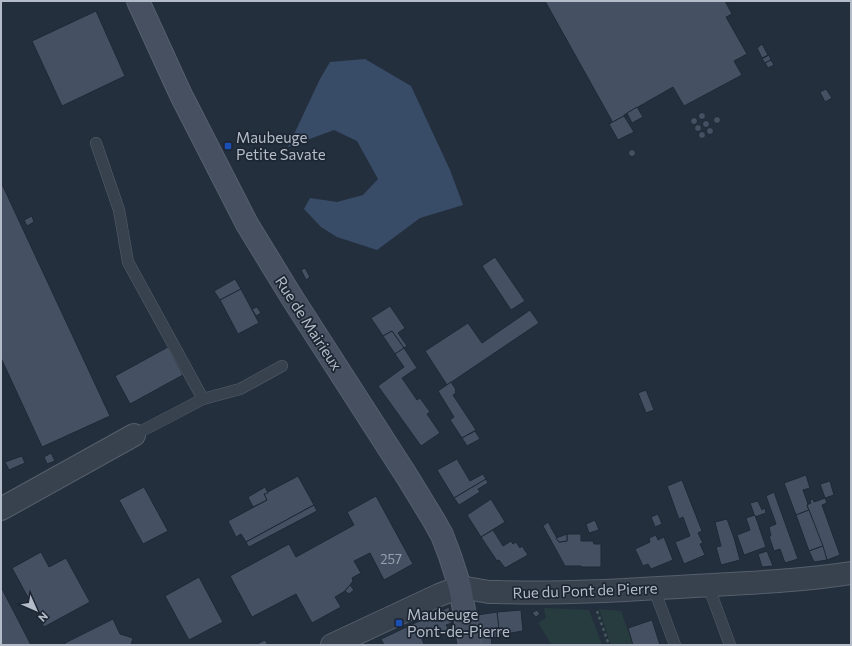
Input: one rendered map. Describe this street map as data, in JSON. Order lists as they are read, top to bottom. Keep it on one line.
{"streets":{"street":["Rue de Mairieux","Rue du Pont de Pierre"]},"crossings":[["Rue de Mairieux","Rue du Pont de Pierre"]],"places":{"transit":["Maubeuge Petite Savate","Maubeuge Pont-de-Pierre"]},"house_numbers":["257"],"north":"bottom right"}
